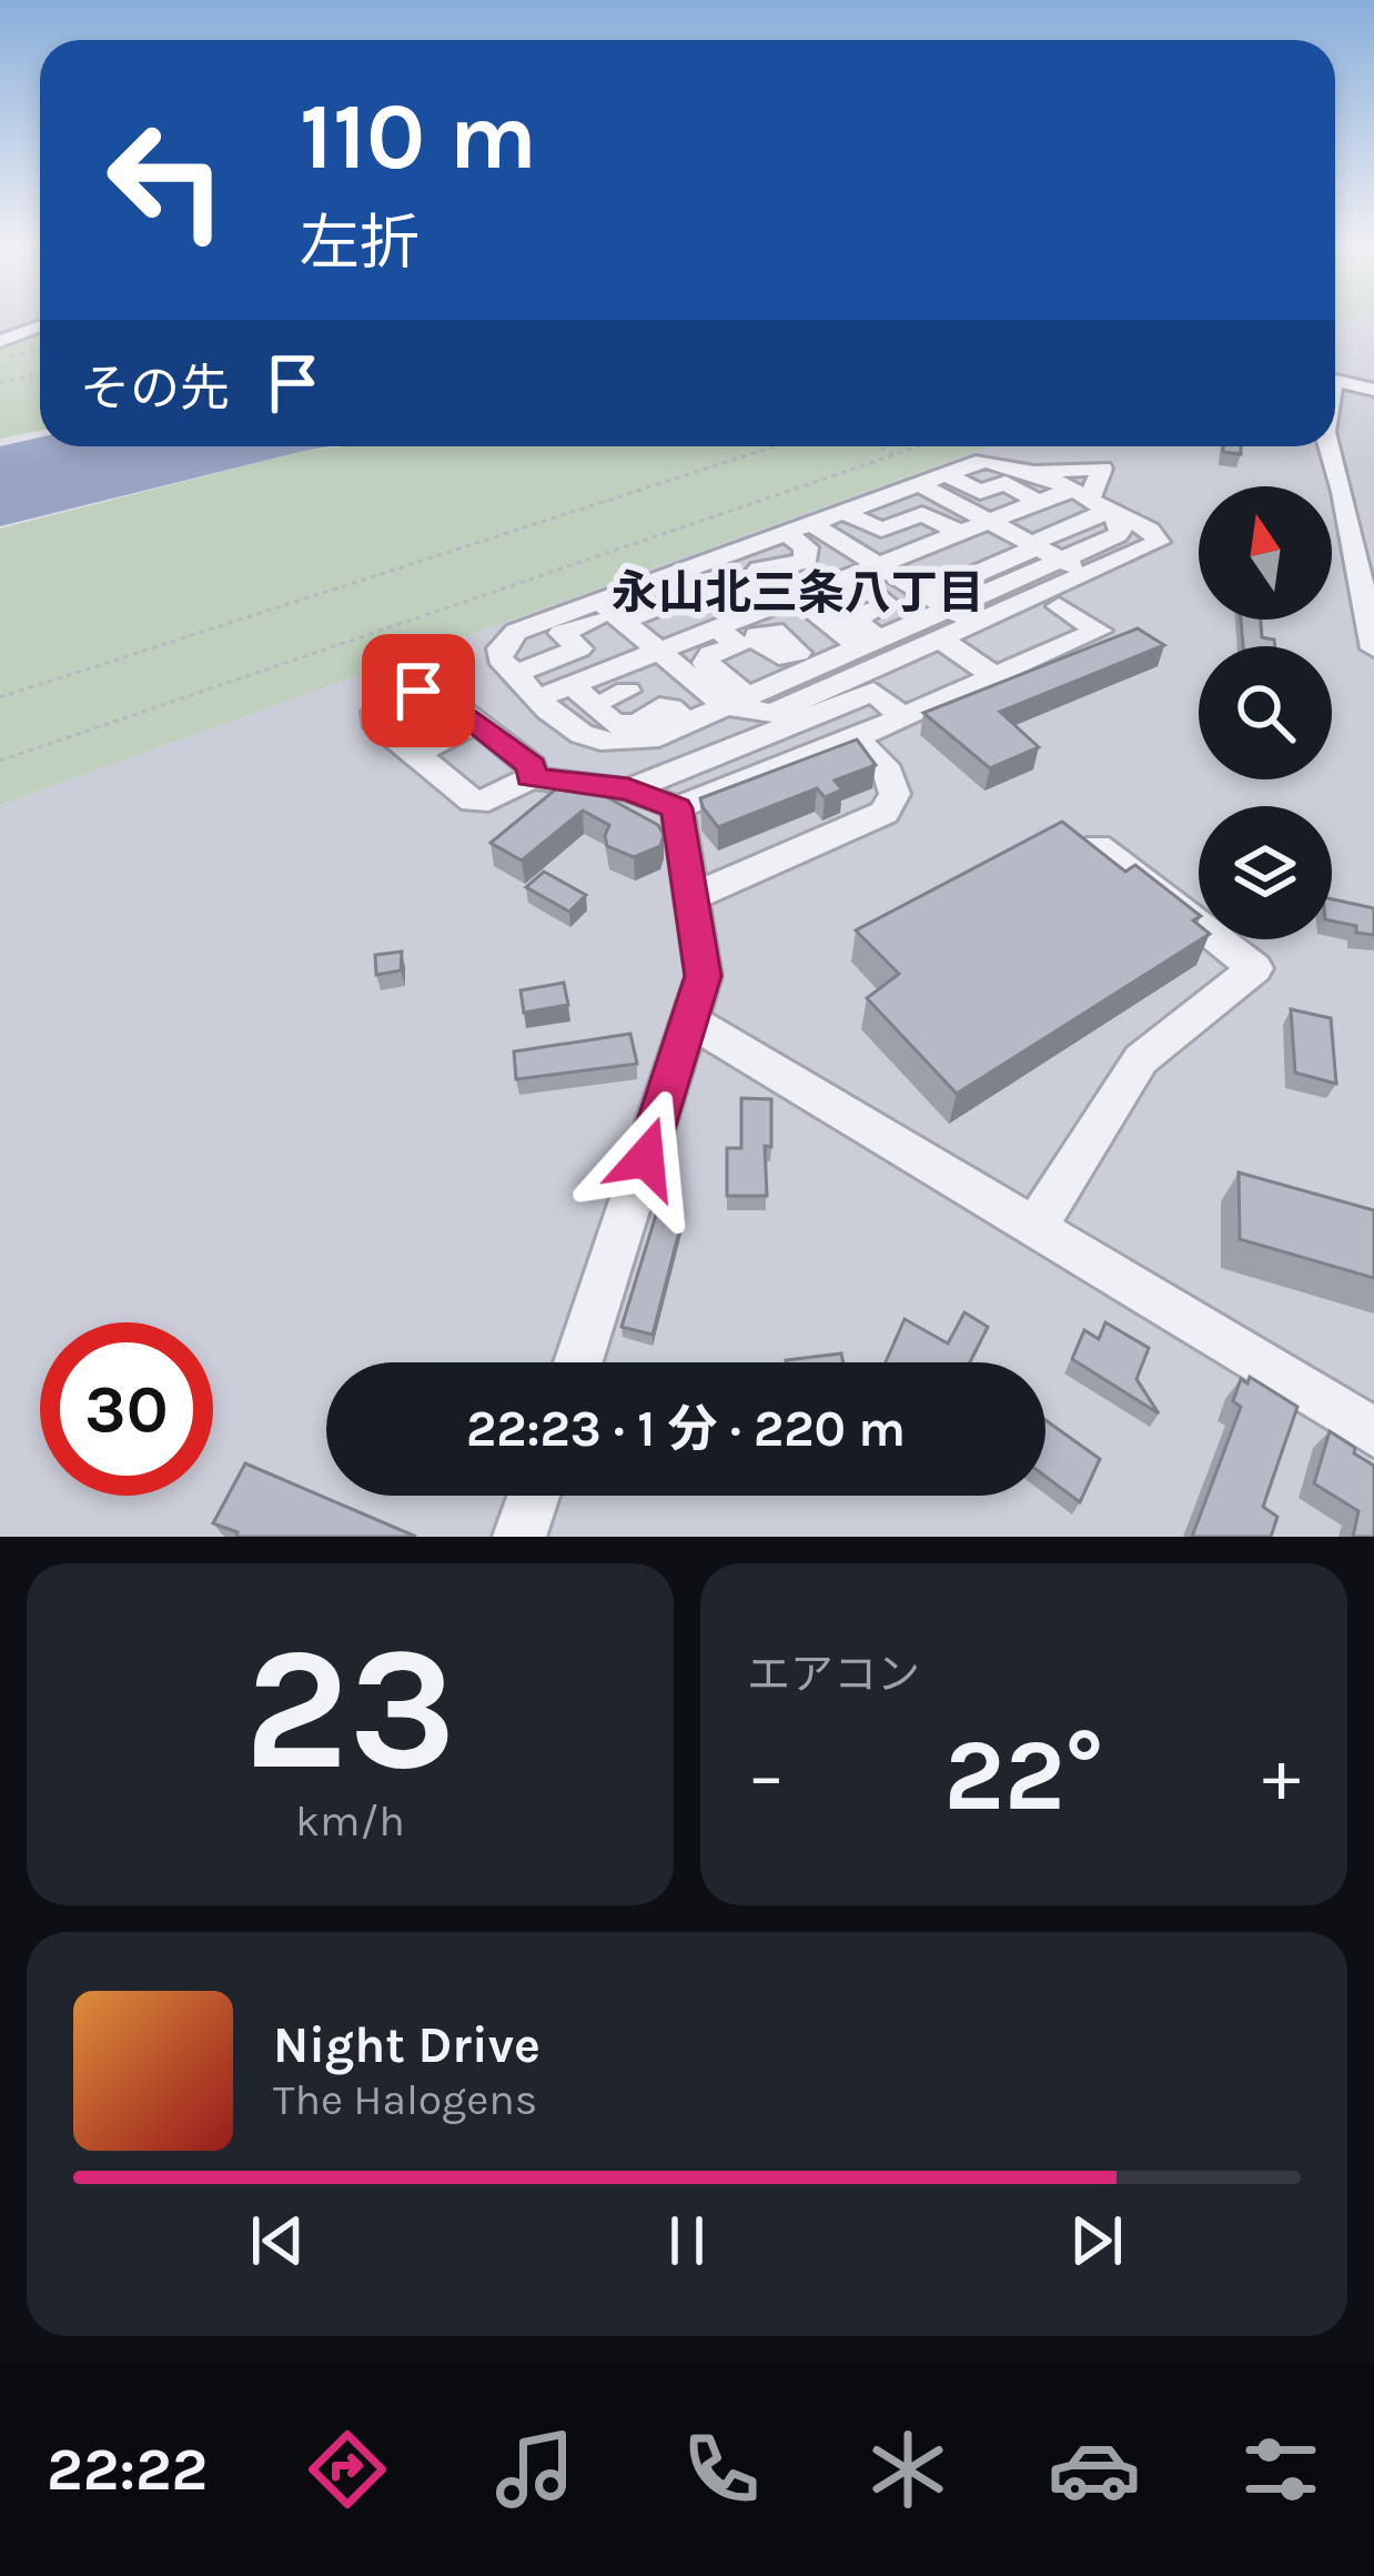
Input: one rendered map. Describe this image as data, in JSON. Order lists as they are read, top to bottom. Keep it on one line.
{"districts":["永山北三条八丁目"],"north":"top","page":{"turn":["110 m","左折"],"then":"その先","limit":"30","trip":"22:23 · 1 分 · 220 m","tile":[["23","km/h"],"エアコン"],"heat":["−","22°","+"],"song":["Night Drive","The Halogens"],"tabs":"22:22"}}
